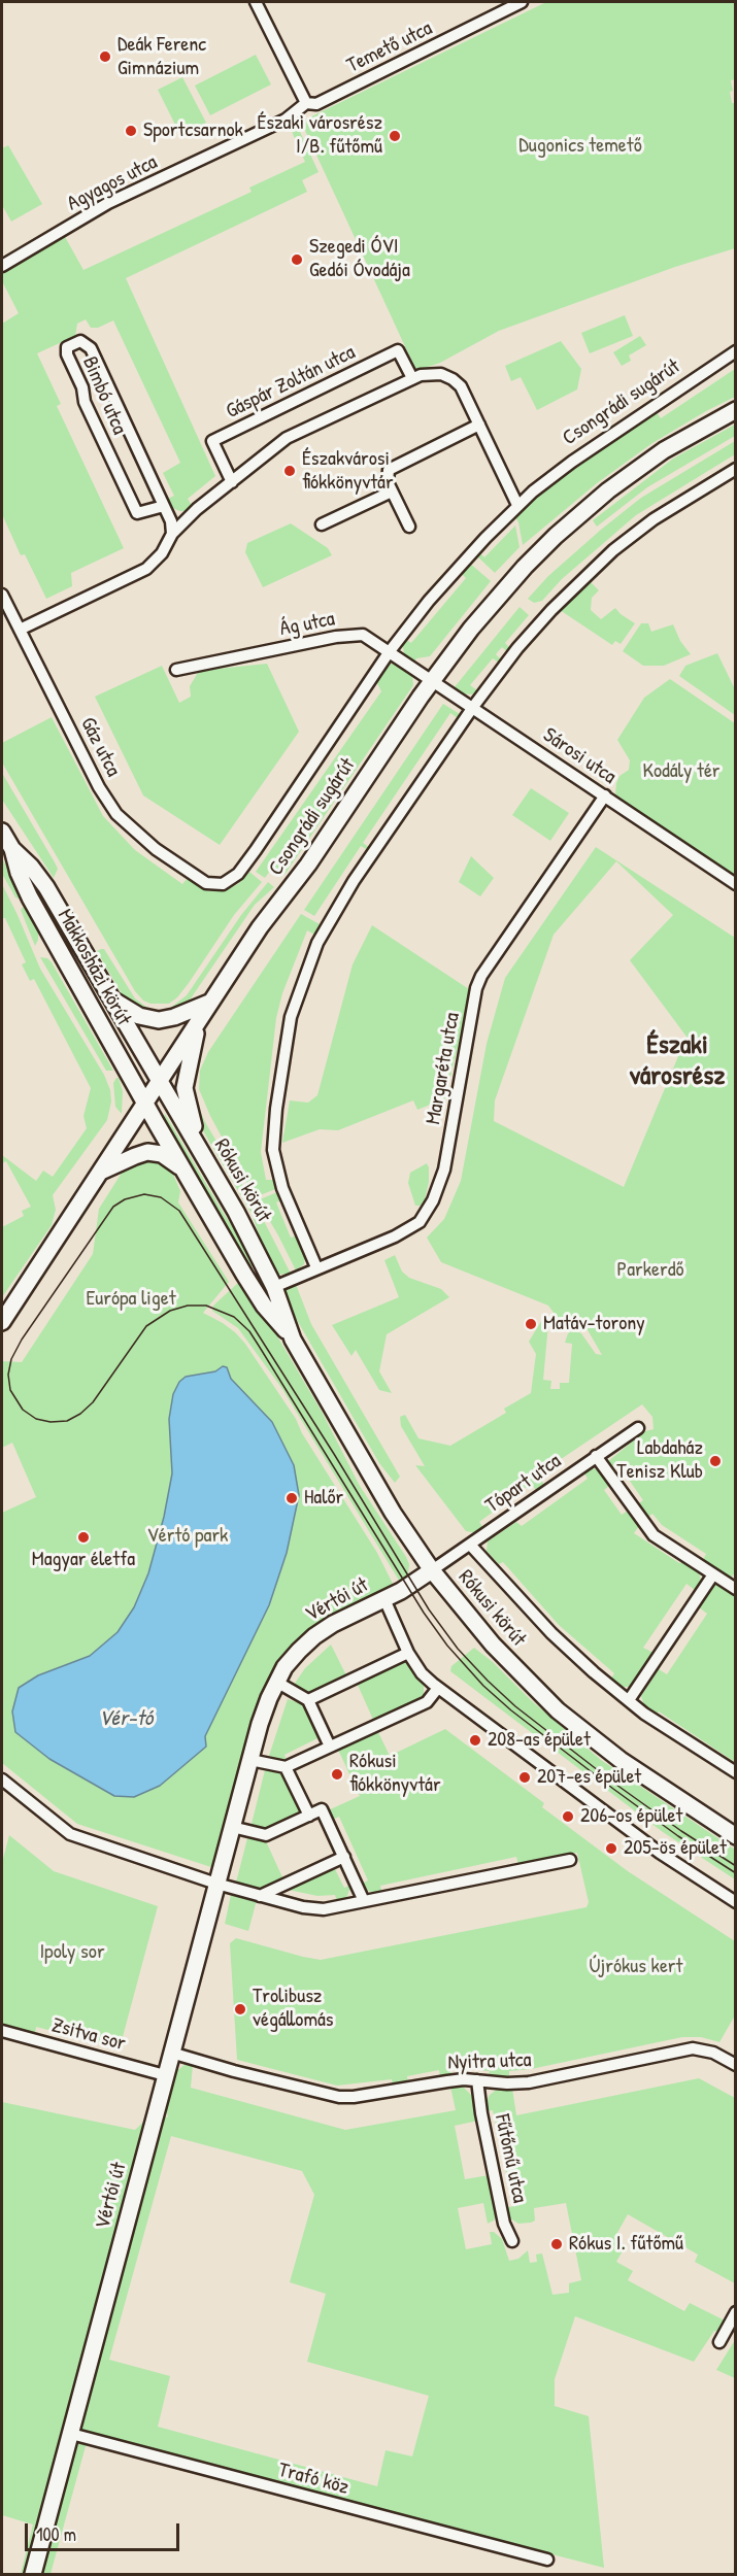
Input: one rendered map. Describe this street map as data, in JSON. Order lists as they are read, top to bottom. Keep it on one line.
{"streets":{"main road":["Csongrádi sugárút","Makkosházi körút","Rókusi körút","Vértói út"],"street":["Temető utca","Agyagos utca","Gáspár Zoltán utca","Bimbó utca","Ág utca","Gáz utca","Sárosi utca","Margaréta utca","Tópart utca","Zsitva sor","Nyitra utca","Fűtőmű utca","Trafó köz"]},"crossings":[["Temető utca","Agyagos utca"],["Csongrádi sugárút","Ág utca"],["Csongrádi sugárút","Gáz utca"],["Csongrádi sugárút","Sárosi utca"],["Csongrádi sugárút","Makkosházi körút"],["Csongrádi sugárút","Rókusi körút"],["Ág utca","Sárosi utca"],["Sárosi utca","Margaréta utca"],["Makkosházi körút","Rókusi körút"],["Margaréta utca","Rókusi körút"],["Rókusi körút","Tópart utca"],["Rókusi körút","Vértói út"],["Tópart utca","Vértói út"],["Vértói út","Zsitva sor"],["Vértói út","Nyitra utca"],["Vértói út","Trafó köz"],["Nyitra utca","Fűtőmű utca"]],"districts":["Északi városrész"],"water":["Vér-tó"],"parks":["Dugonics temető","Kodály tér","Parkerdő","Európa liget","Vértó park","Ipoly sor","Újrókus kert"],"places":["Deák Ferenc Gimnázium","Sportcsarnok","Északi városrész I/B. fűtőmű","Szegedi ÓVI Gedói Óvodája","Északvárosi fiókkönyvtár","Matáv-torony","Labdaház Tenisz Klub","Halőr","Magyar életfa","208-as épület","Rókusi fiókkönyvtár","207-es épület","206-os épület","205-ös épület","Trolibusz végállomás","Rókus I. fűtőmű"],"scale_bar":"100 m"}
